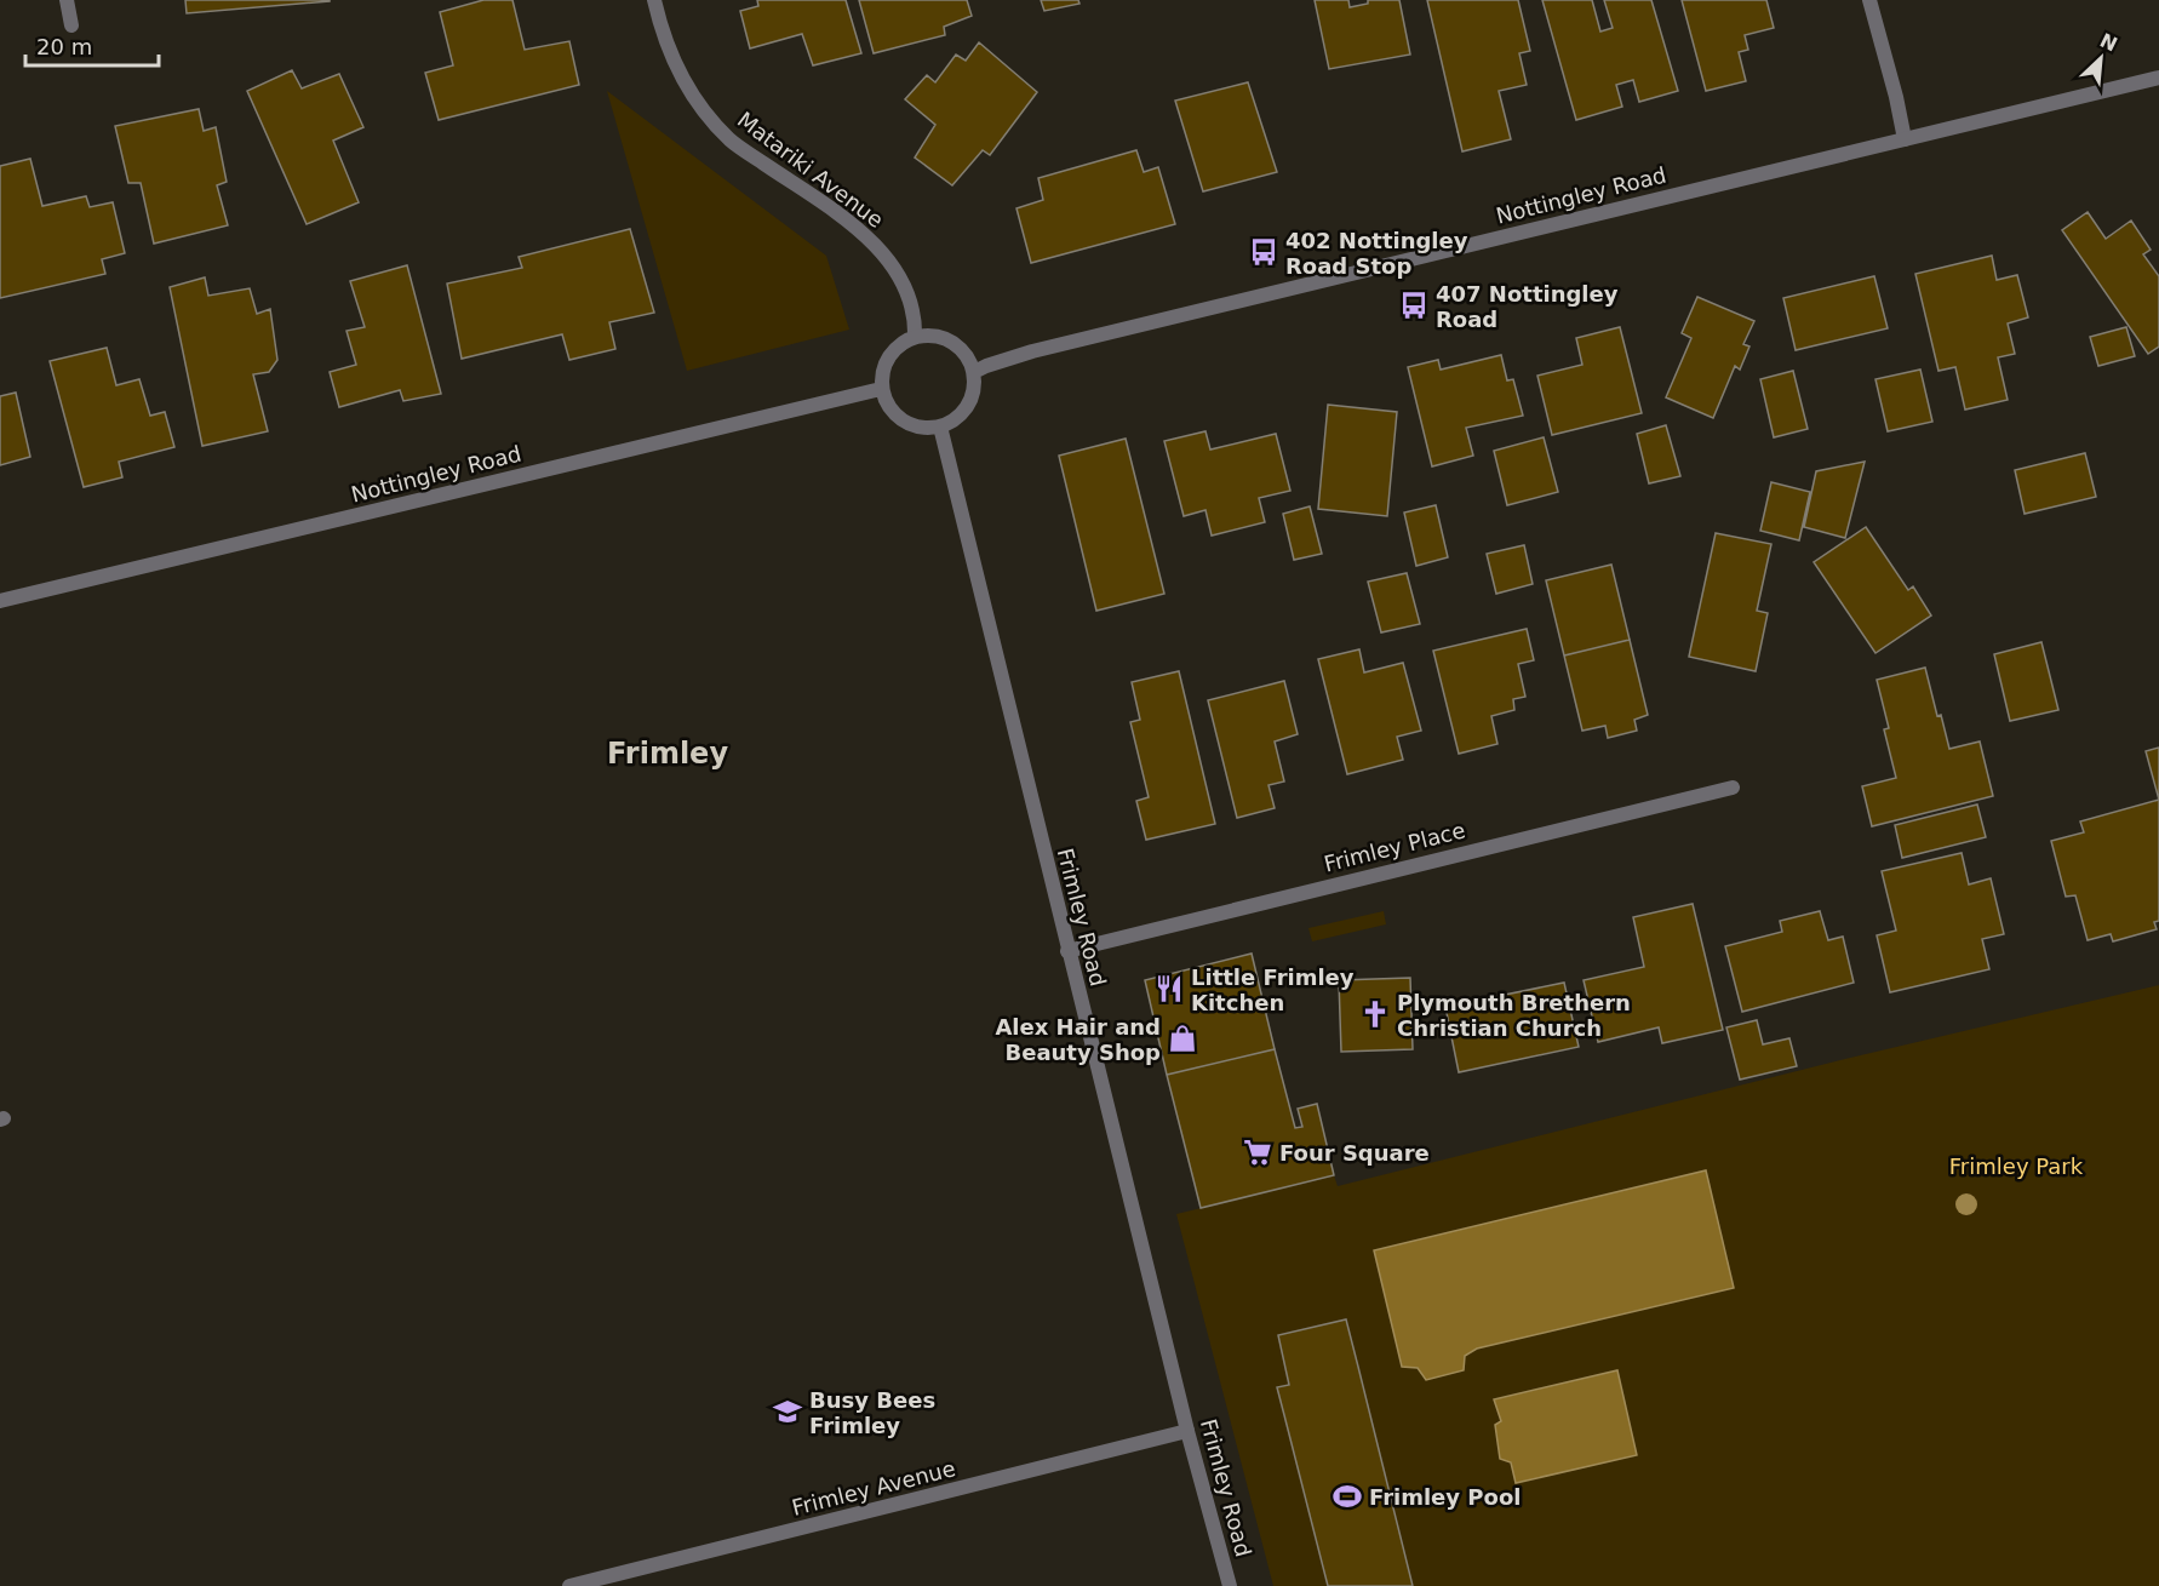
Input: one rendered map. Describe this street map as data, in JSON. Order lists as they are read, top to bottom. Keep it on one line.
{"streets":{"street":["Matariki Avenue","Nottingley Road","Frimley Place","Frimley Road","Frimley Avenue"]},"crossings":[["Matariki Avenue","Nottingley Road"],["Matariki Avenue","Frimley Road"],["Nottingley Road","Frimley Road"],["Frimley Place","Frimley Road"],["Frimley Road","Frimley Avenue"]],"districts":["Frimley"],"parks":["Frimley Park"],"places":{"bus stop":["402 Nottingley Road Stop","407 Nottingley Road"],"restaurant":["Little Frimley Kitchen"],"church":["Plymouth Brethern Christian Church"],"shop":["Alex Hair and Beauty Shop"],"supermarket":["Four Square"],"school or university":["Busy Bees Frimley"],"sports":["Frimley Pool"]},"scale_bar":"20 m","north":"top right"}
